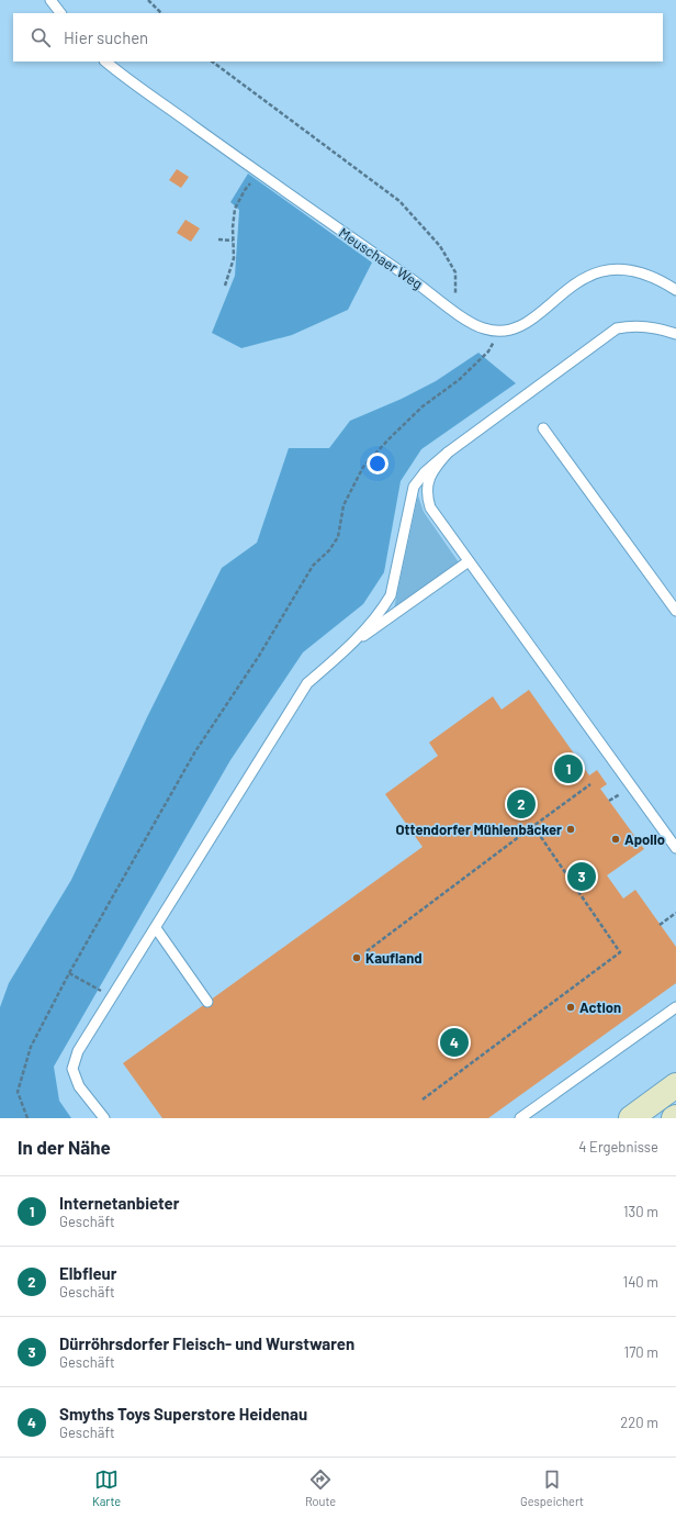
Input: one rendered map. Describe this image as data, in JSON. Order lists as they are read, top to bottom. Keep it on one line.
{"streets":{"lane":["Meuschaer Weg"]},"places":["Ottendorfer Mühlenbäcker","Apollo","Kaufland","Action"],"page":{"search":"Hier suchen","pins":["1","2","3","4"],"heading":["In der Nähe","4 Ergebnisse"],"list":[{"mark":"1","name":"Internetanbieter","note":"Geschäft","value":"130 m"},{"mark":"2","name":"Elbfleur","note":"Geschäft","value":"140 m"},{"mark":"3","name":"Dürröhrsdorfer Fleisch- und Wurstwaren","note":"Geschäft","value":"170 m"},{"mark":"4","name":"Smyths Toys Superstore Heidenau","note":"Geschäft","value":"220 m"}],"nav":["Karte","Route","Gespeichert"]}}
